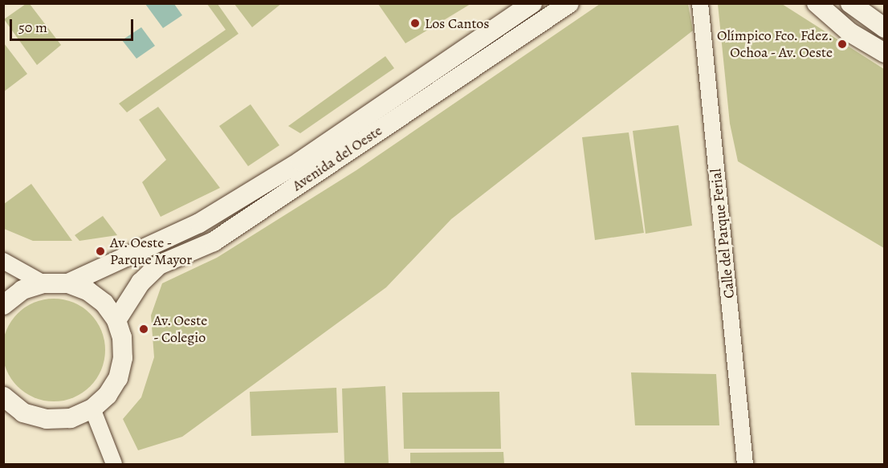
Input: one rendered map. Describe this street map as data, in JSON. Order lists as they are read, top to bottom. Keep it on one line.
{"streets":{"street":["Avenida del Oeste","Calle del Parque Ferial"]},"places":["Los Cantos","Olímpico Fco. Fdez. Ochoa - Av. Oeste","Av. Oeste - Parque Mayor","Av. Oeste - Colegio"],"scale_bar":"50 m"}
